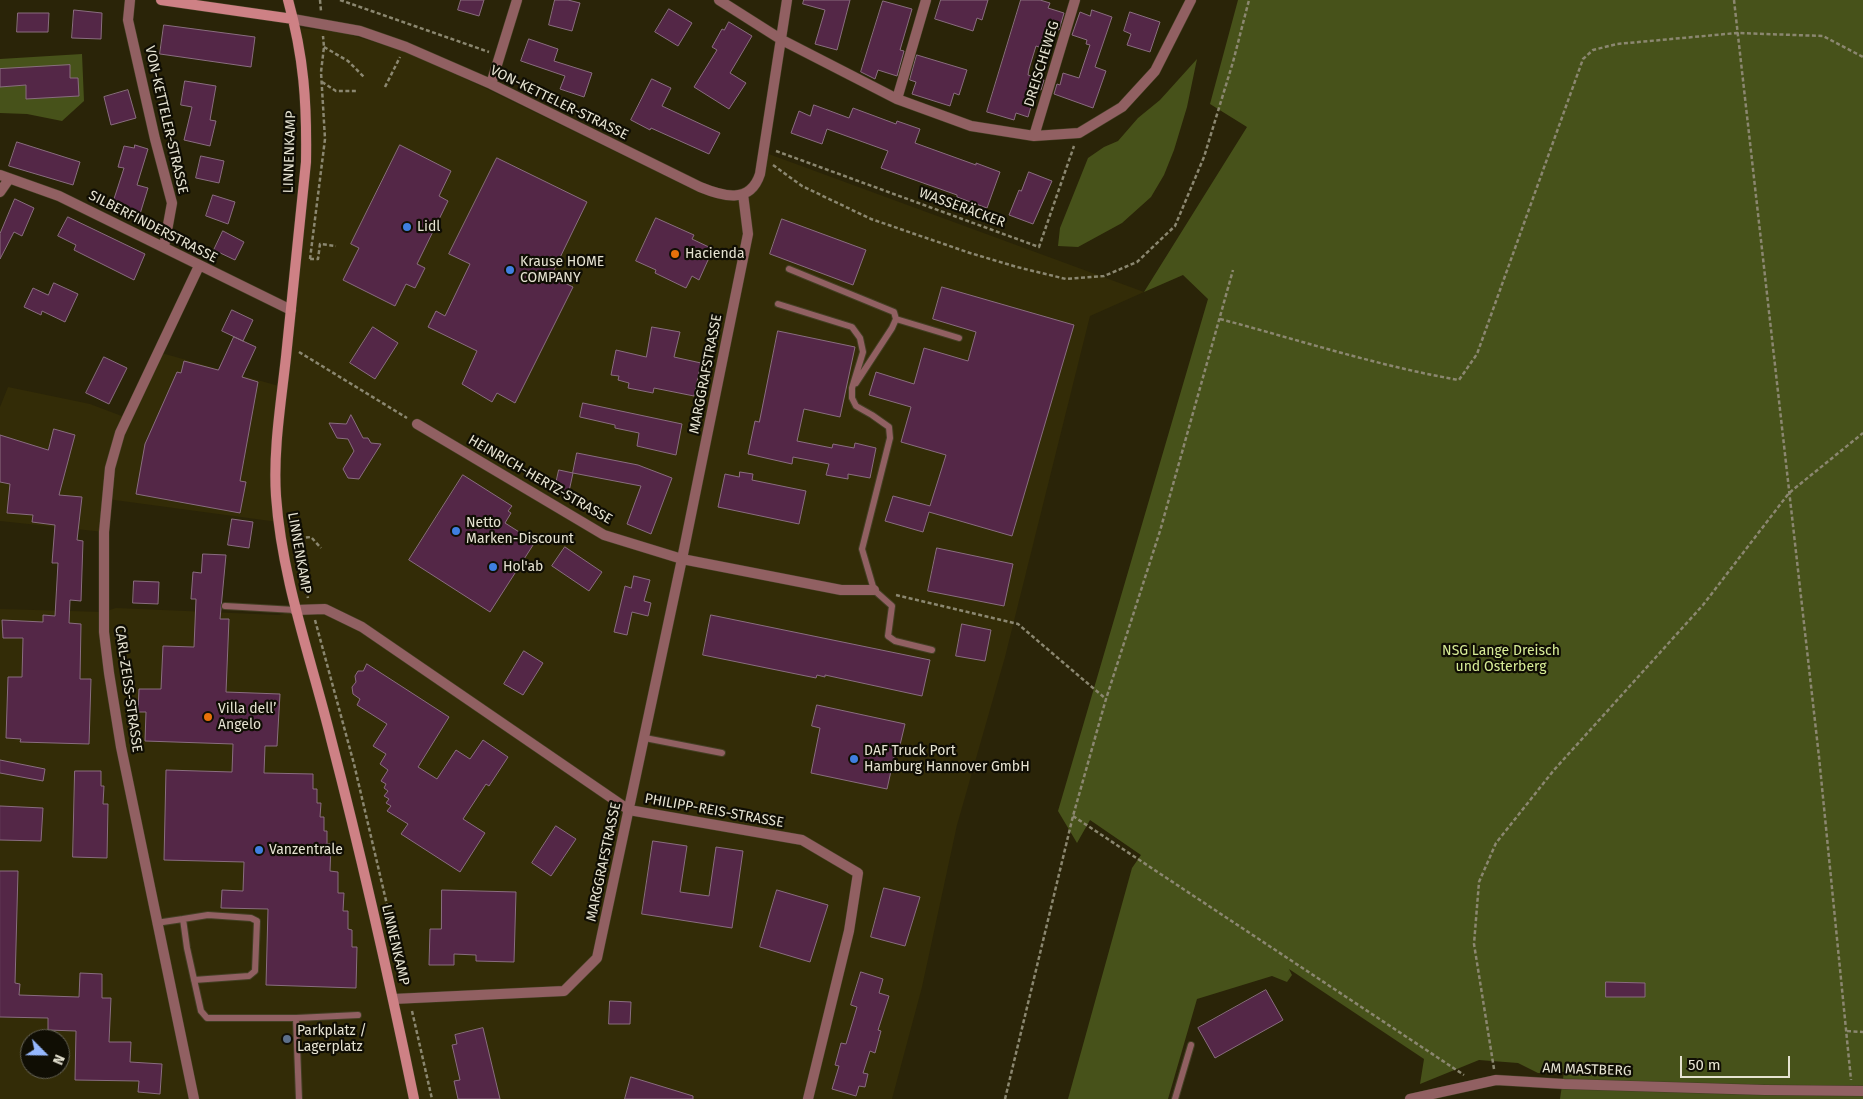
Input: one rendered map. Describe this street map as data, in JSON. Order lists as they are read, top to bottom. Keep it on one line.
{"streets":{"main road":["VON-KETTELER-STRASSE","LINNENKAMP"],"street":["DREISCHEWEG","SILBERFINDERSTRASSE","MARGGRAFSTRASSE","HEINRICH-HERTZ-STRASSE","CARL-ZEISS-STRASSE","PHILIPP-REIS-STRASSE","AM MASTBERG"],"path":["WASSERÄCKER"]},"crossings":[["VON-KETTELER-STRASSE","LINNENKAMP"],["VON-KETTELER-STRASSE","SILBERFINDERSTRASSE"],["VON-KETTELER-STRASSE","MARGGRAFSTRASSE"],["LINNENKAMP","SILBERFINDERSTRASSE"],["LINNENKAMP","MARGGRAFSTRASSE"],["LINNENKAMP","PHILIPP-REIS-STRASSE"],["SILBERFINDERSTRASSE","CARL-ZEISS-STRASSE"],["MARGGRAFSTRASSE","HEINRICH-HERTZ-STRASSE"],["MARGGRAFSTRASSE","PHILIPP-REIS-STRASSE"]],"parks":["NSG Lange Dreisch und Osterberg"],"places":["Lidl","Hacienda","Krause HOME COMPANY","Netto Marken-Discount","Hol'ab","Villa dell’ Angelo","DAF Truck Port Hamburg Hannover GmbH","Vanzentrale","Parkplatz / Lagerplatz"],"scale_bar":"50 m","north":"bottom right"}
